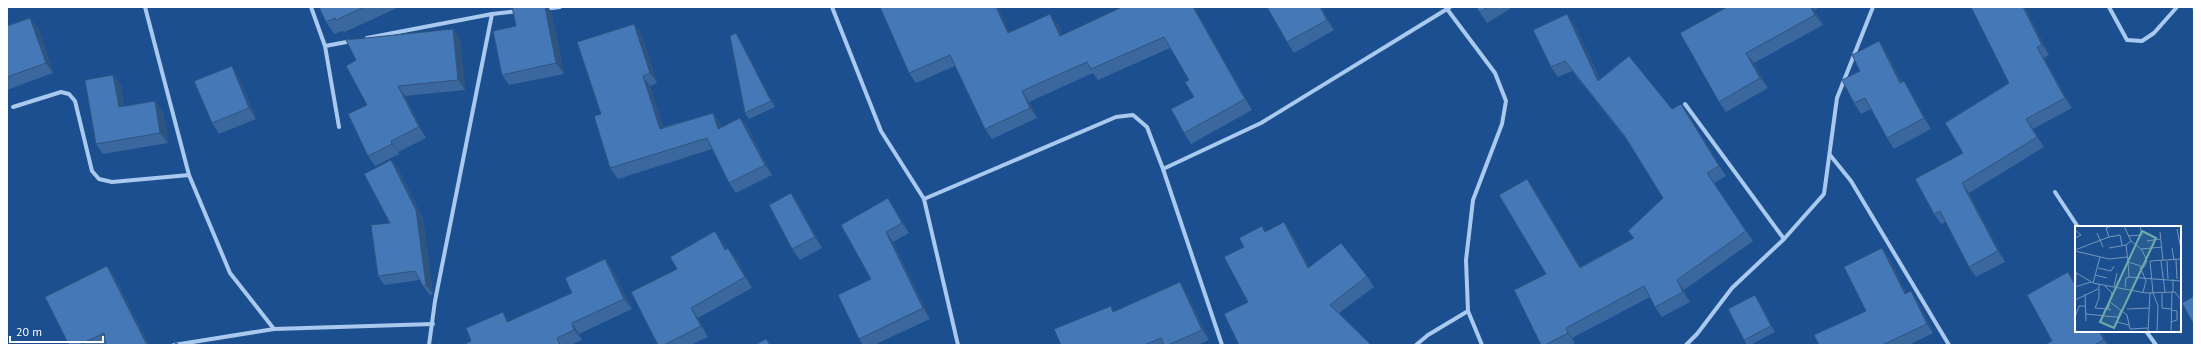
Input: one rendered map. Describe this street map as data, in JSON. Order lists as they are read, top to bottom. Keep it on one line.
{"scale_bar":"20 m"}
